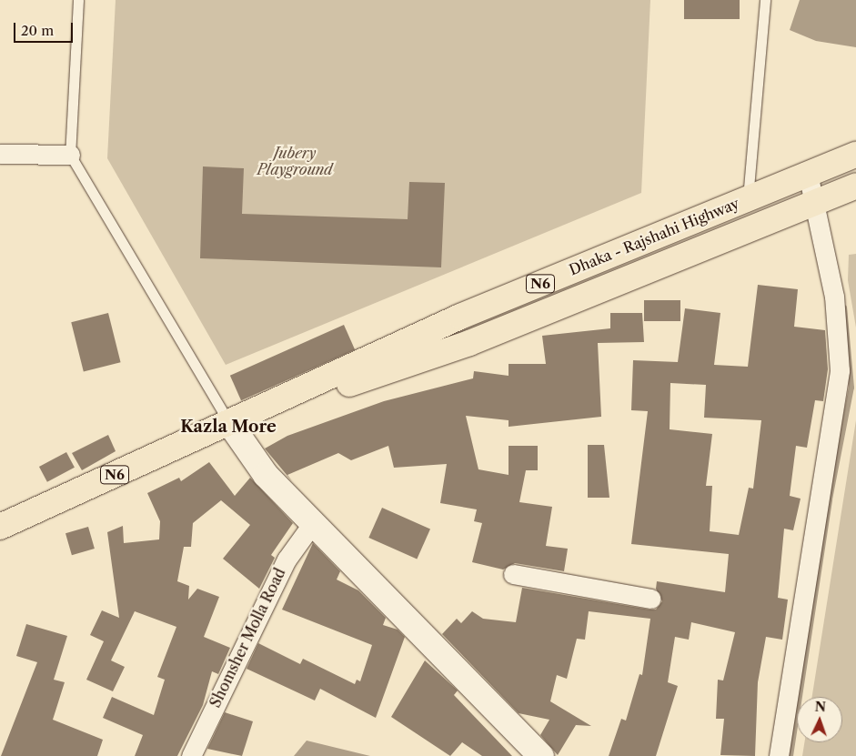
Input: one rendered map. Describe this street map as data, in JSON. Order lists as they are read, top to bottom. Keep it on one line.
{"streets":{"highway":["Dhaka - Rajshahi Highway","N6"],"street":["Shomsher Molla Road"]},"districts":["Kazla More"],"parks":["Jubery Playground"],"scale_bar":"20 m","north":"top"}
